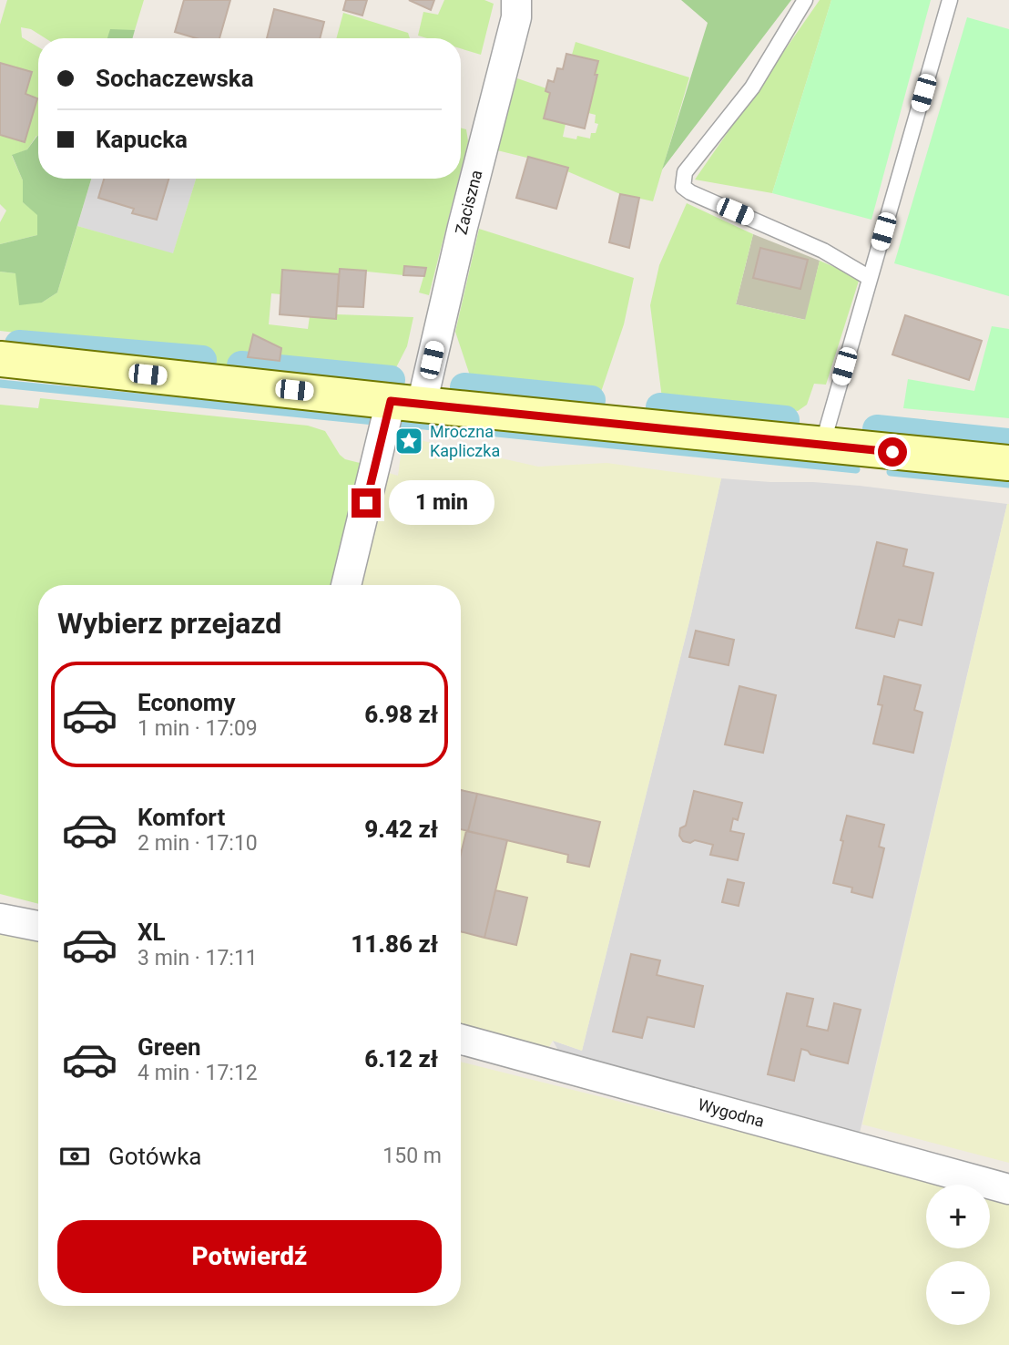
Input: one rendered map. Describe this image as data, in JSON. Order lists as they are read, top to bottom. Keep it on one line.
{"streets":{"street":["Zaciszna","Wygodna"]},"places":{"place":["Mroczna Kapliczka"]},"page":{"banner":["Sochaczewska","Kapucka"],"bubble":"1 min","heading":"Wybierz przejazd","list":[{"name":"Economy","note":"1 min · 17:09","value":"6.98 zł"},{"name":"Komfort","note":"2 min · 17:10","value":"9.42 zł"},{"name":"XL","note":"3 min · 17:11","value":"11.86 zł"},{"name":"Green","note":"4 min · 17:12","value":"6.12 zł"}],"pay":["Gotówka","150 m"],"map_buttons":["+","−"],"buttons":"Potwierdź"}}
